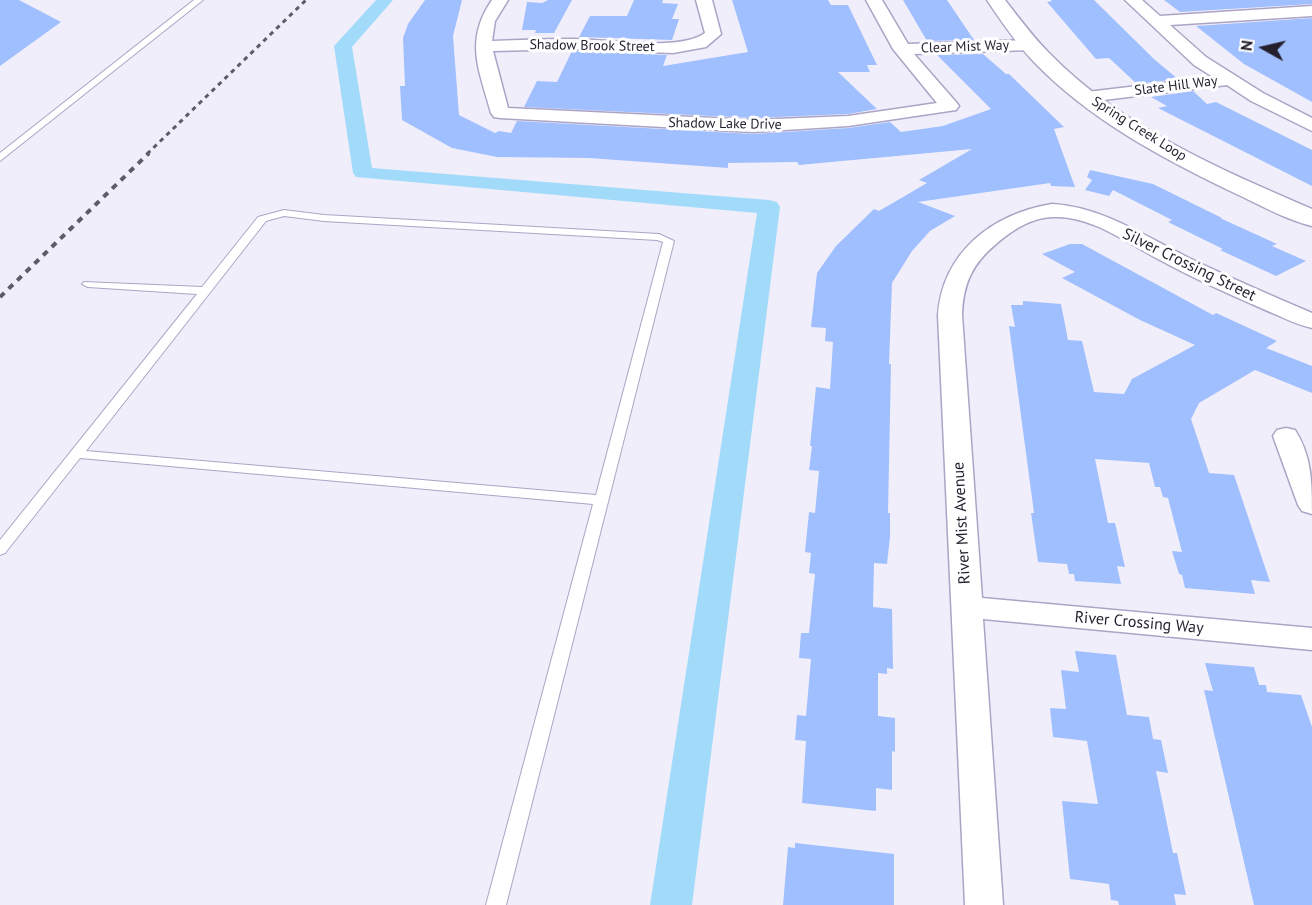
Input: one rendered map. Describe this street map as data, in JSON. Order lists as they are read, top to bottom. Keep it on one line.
{"streets":{"street":["Shadow Brook Street","Clear Mist Way","Slate Hill Way","Shadow Lake Drive","Spring Creek Loop","Silver Crossing Street","River Mist Avenue","River Crossing Way"]},"crossings":[["Shadow Brook Street","Shadow Lake Drive"],["Clear Mist Way","Shadow Lake Drive"],["Clear Mist Way","Spring Creek Loop"],["Slate Hill Way","Spring Creek Loop"],["Silver Crossing Street","River Mist Avenue"],["River Mist Avenue","River Crossing Way"]],"north":"left"}
